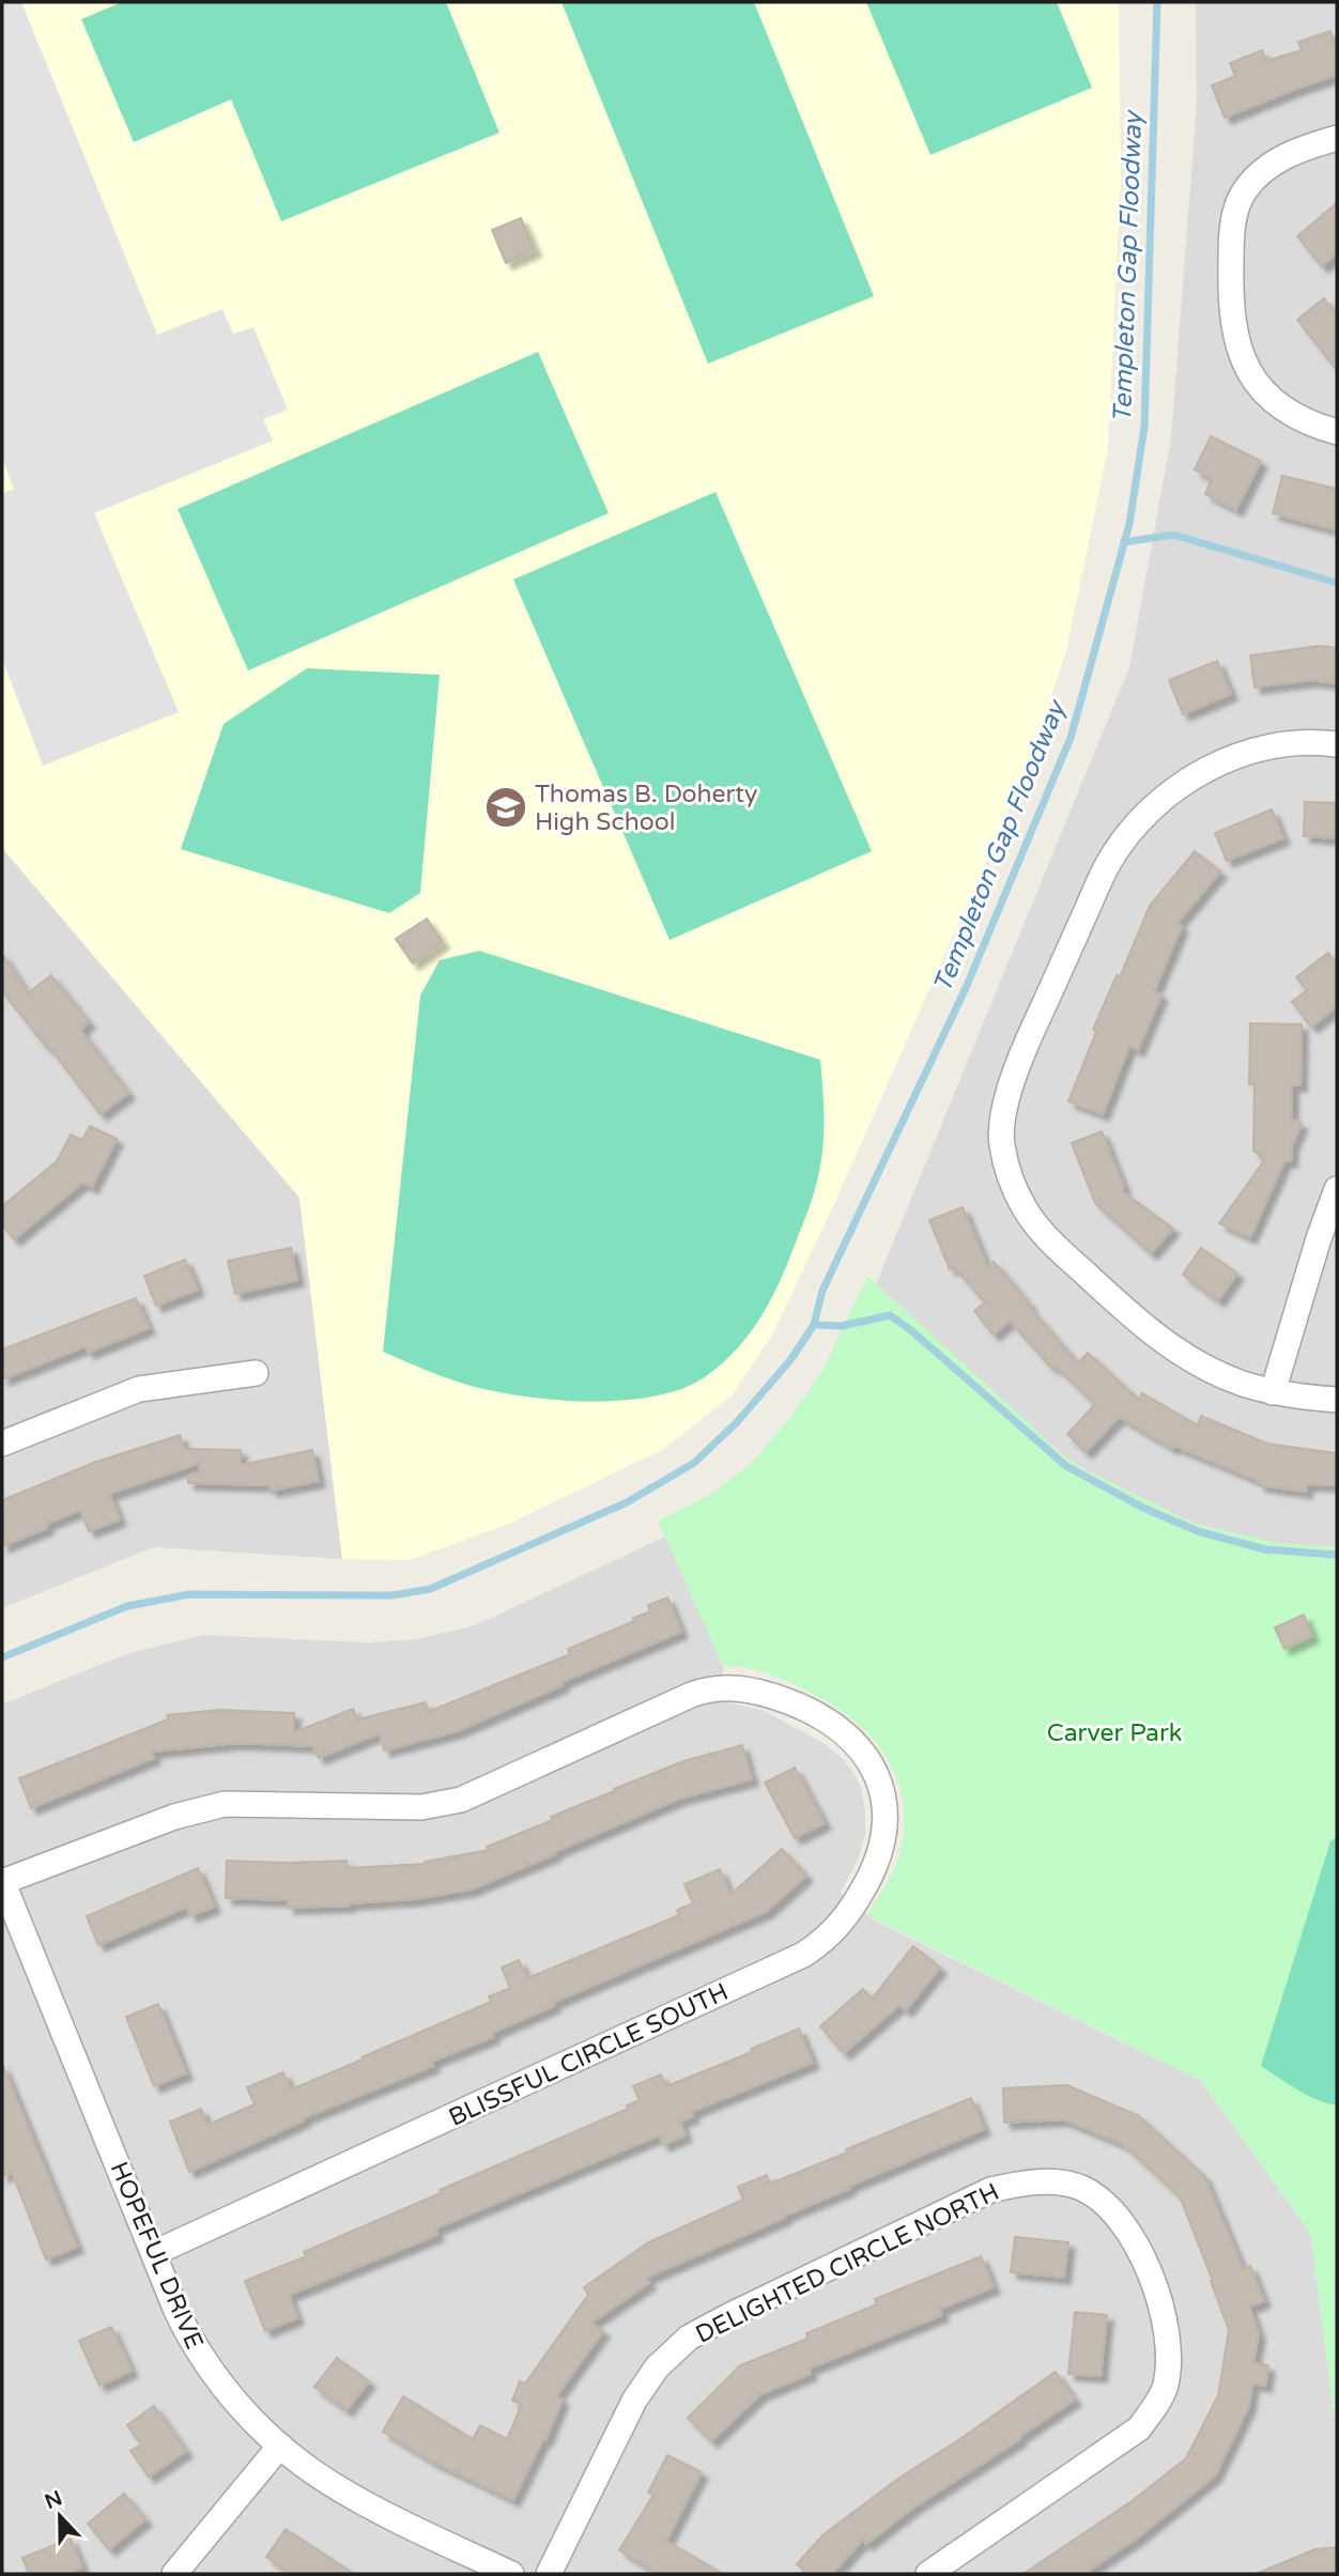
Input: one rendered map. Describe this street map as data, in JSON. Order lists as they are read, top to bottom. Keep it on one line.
{"streets":{"street":["BLISSFUL CIRCLE SOUTH","HOPEFUL DRIVE","DELIGHTED CIRCLE NORTH"]},"crossings":[["BLISSFUL CIRCLE SOUTH","HOPEFUL DRIVE"]],"water":["Templeton Gap Floodway"],"parks":["Carver Park"],"places":{"school or university":["Thomas B. Doherty High School"]},"north":"top"}
